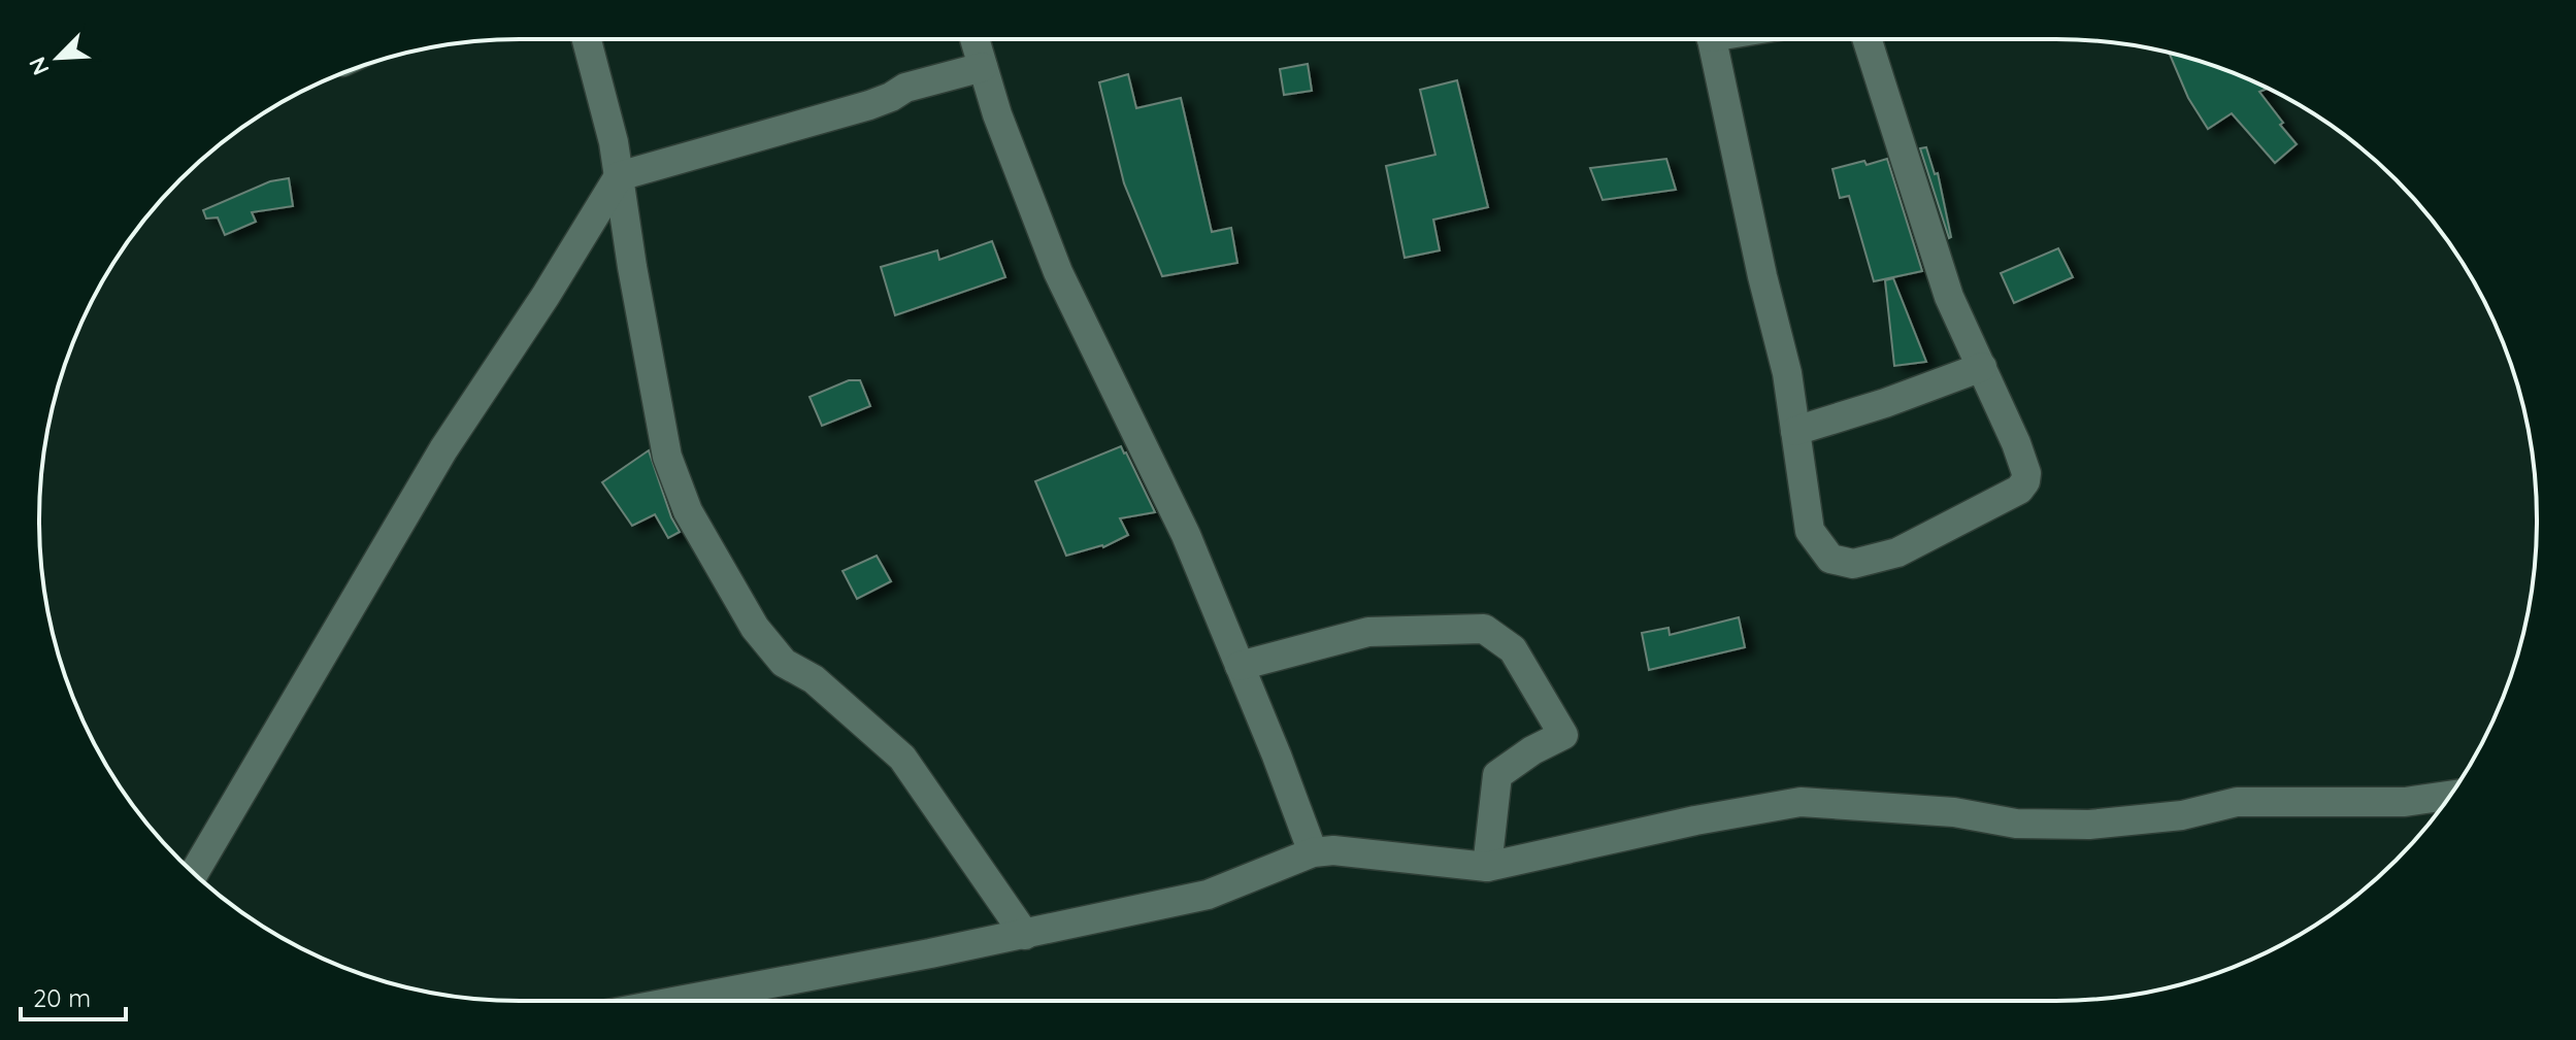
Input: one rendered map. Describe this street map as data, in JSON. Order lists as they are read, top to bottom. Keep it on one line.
{"scale_bar":"20 m","north":"bottom left"}
